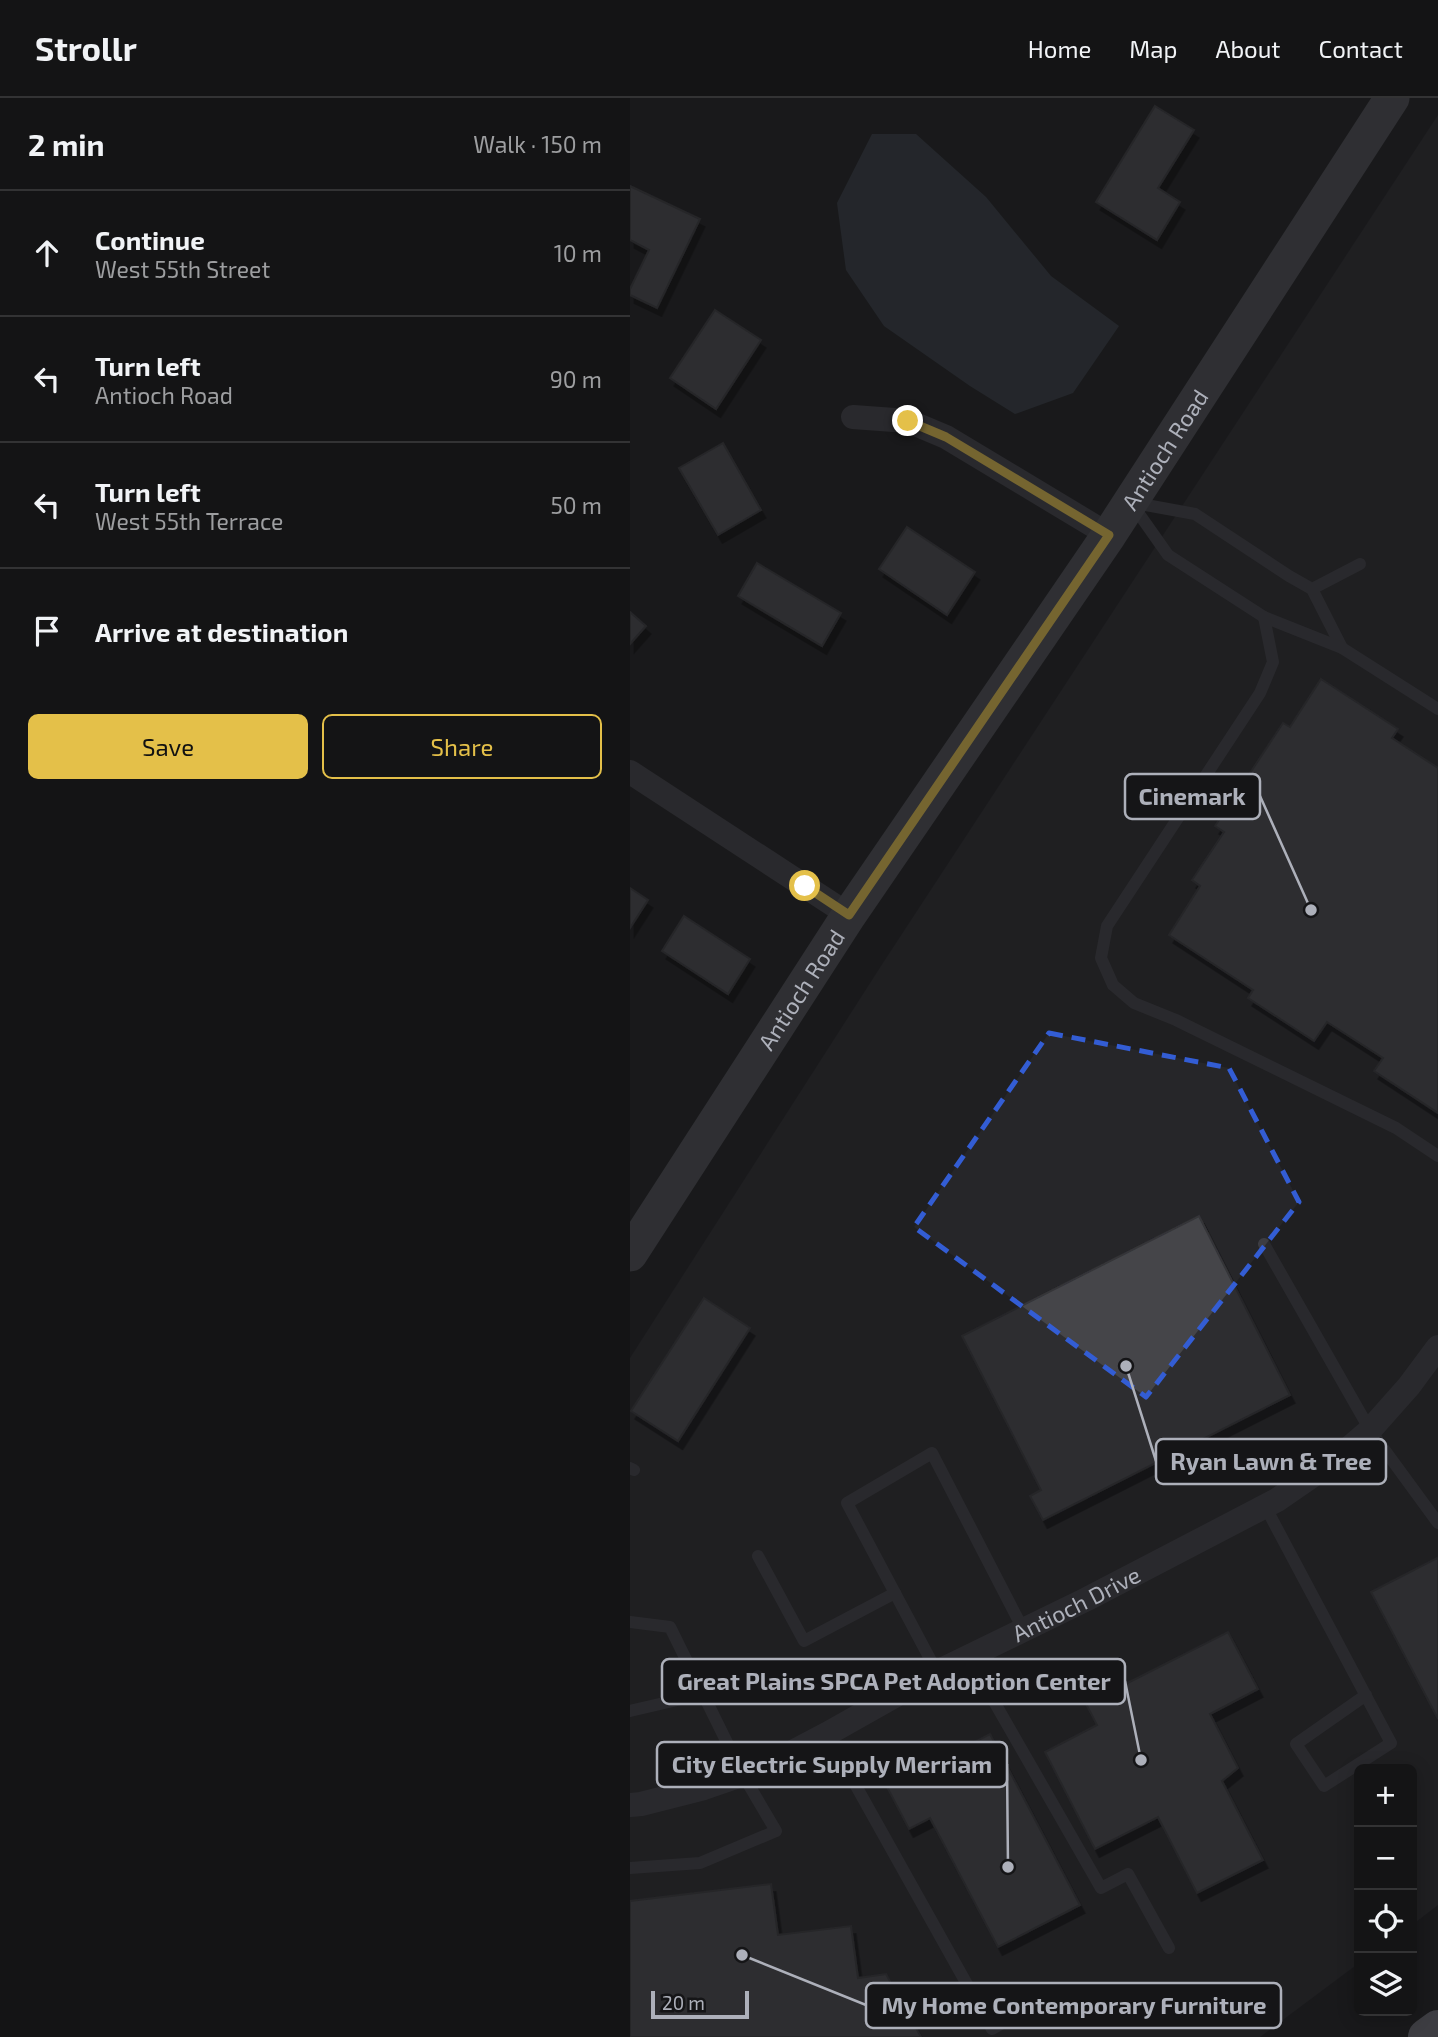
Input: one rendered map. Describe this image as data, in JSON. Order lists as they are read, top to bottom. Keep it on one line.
{"streets":{"main road":["Antioch Road"],"street":["Antioch Drive"]},"places":["Cinemark","Ryan Lawn & Tree","Great Plains SPCA Pet Adoption Center","City Electric Supply Merriam","My Home Contemporary Furniture"],"scale_bar":"20 m","page":{"header":"Strollr","nav":["Home","Map","About","Contact"],"heading":["2 min","Walk · 150 m"],"list":[["Continue","West 55th Street","10 m"],["Turn left","Antioch Road","90 m"],["Turn left","West 55th Terrace","50 m"],"Arrive at destination"],"buttons":["Save","Share"],"map_buttons":["+","−"],"scale":"20 m"}}
